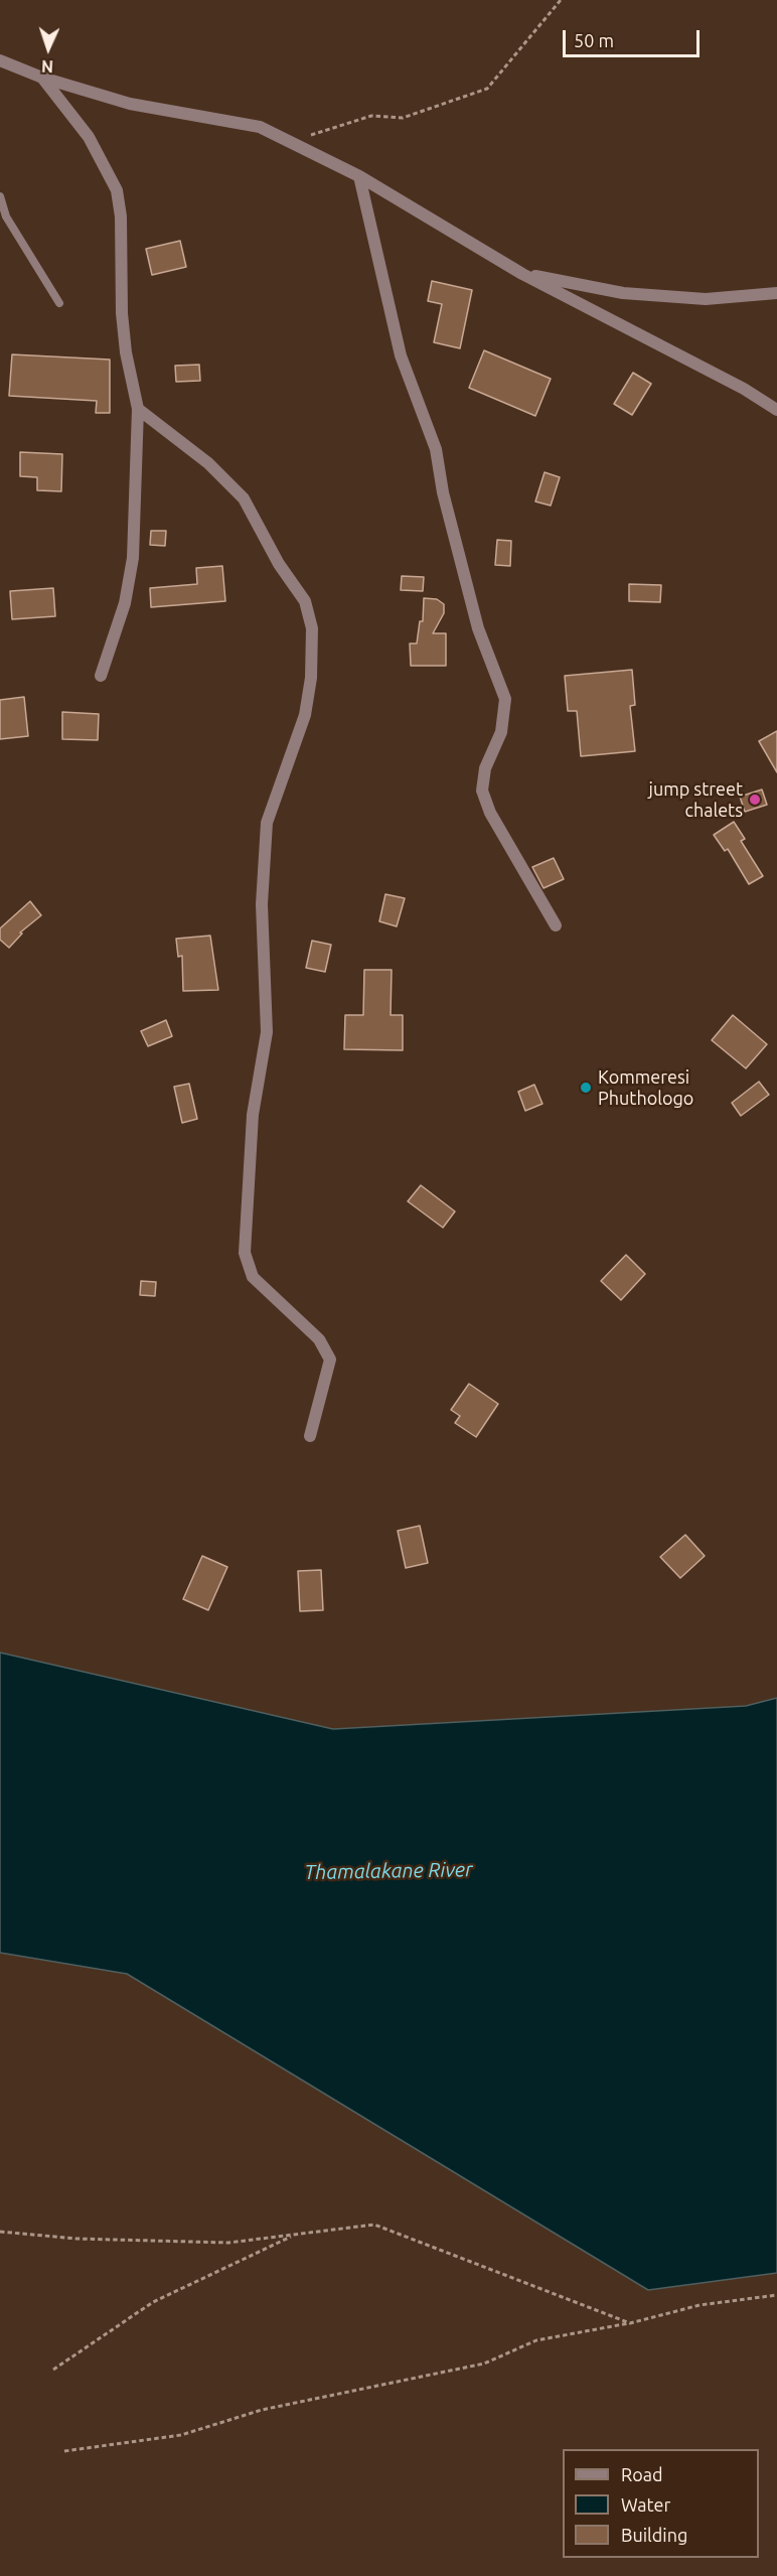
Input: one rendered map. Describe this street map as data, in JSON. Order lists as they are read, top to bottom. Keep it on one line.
{"water":["Thamalakane River"],"places":["jump street chalets","Kommeresi Phuthologo"],"legend":["Road","Water","Building"],"scale_bar":"50 m","north":"bottom"}
